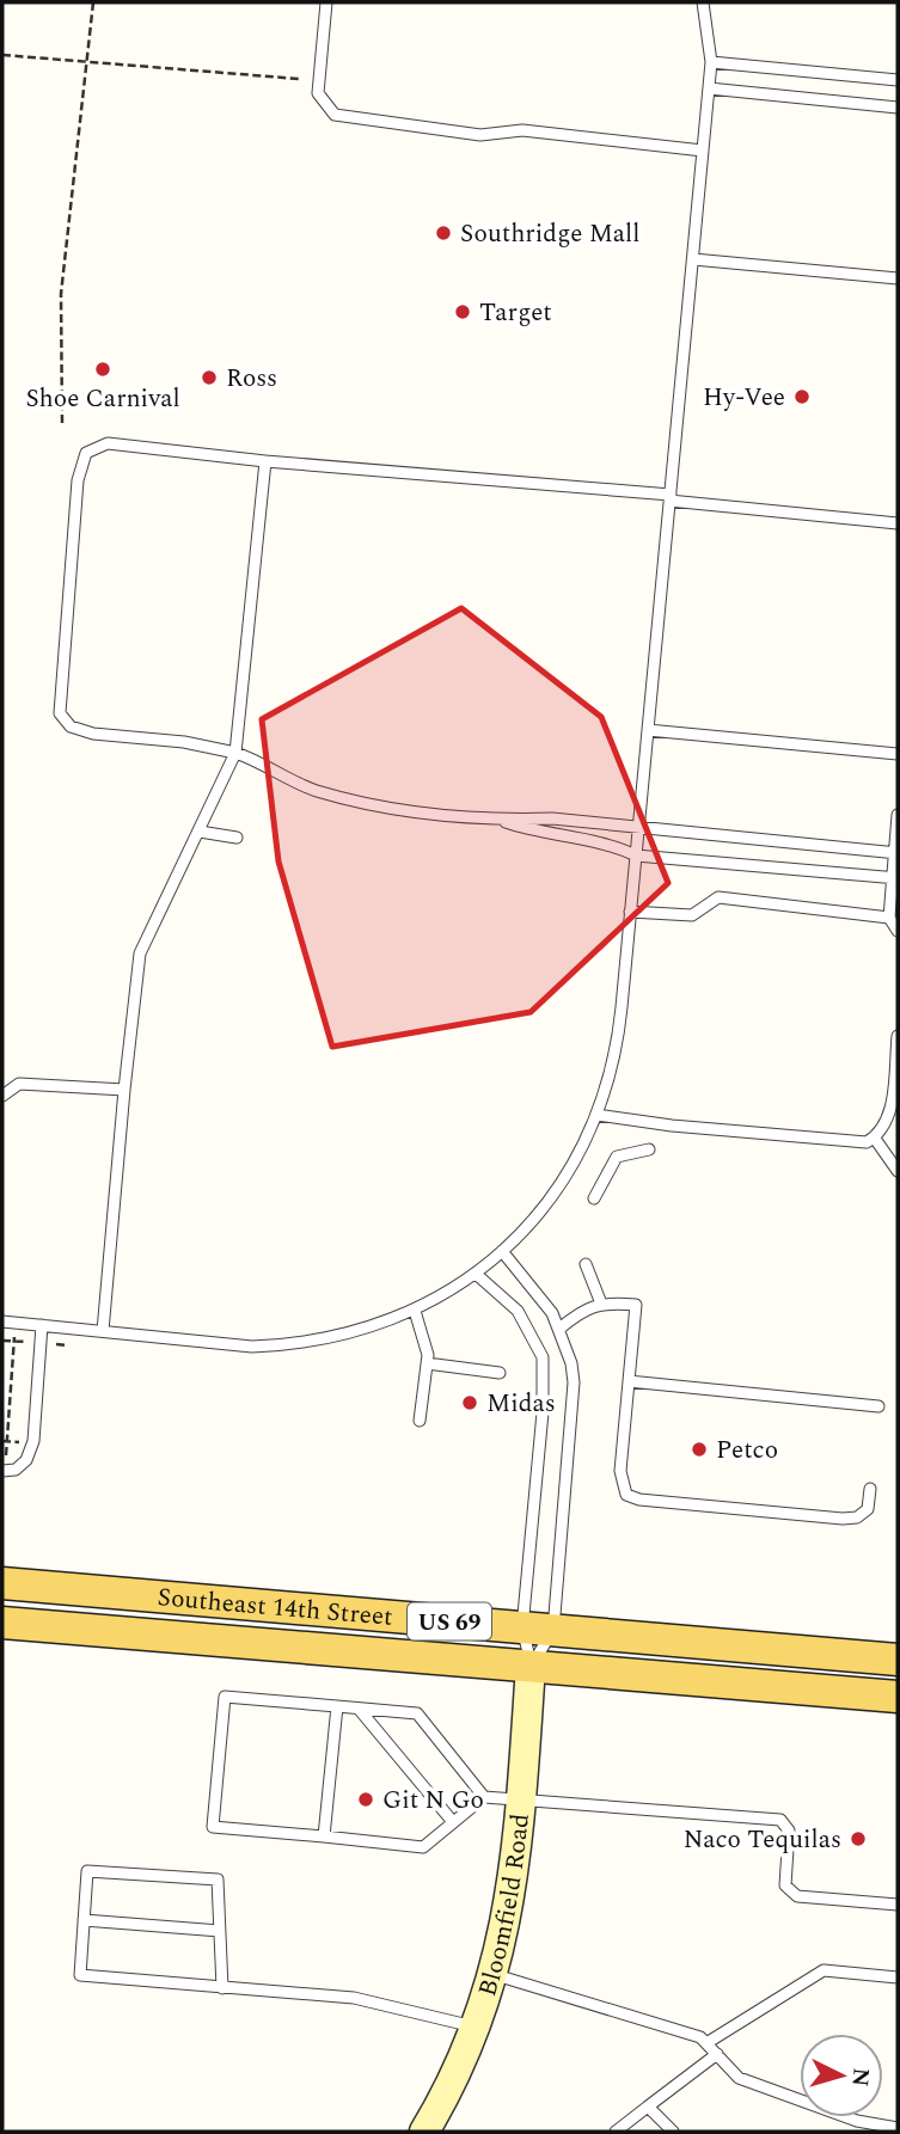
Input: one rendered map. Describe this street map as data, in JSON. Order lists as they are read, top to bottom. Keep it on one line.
{"streets":{"main road":["Southeast 14th Street","US 69"],"street":["Bloomfield Road"]},"crossings":[["Southeast 14th Street","Bloomfield Road"]],"places":["Southridge Mall","Target","Shoe Carnival","Ross","Hy-Vee","Midas","Petco","Git N Go","Naco Tequilas"],"north":"right"}
